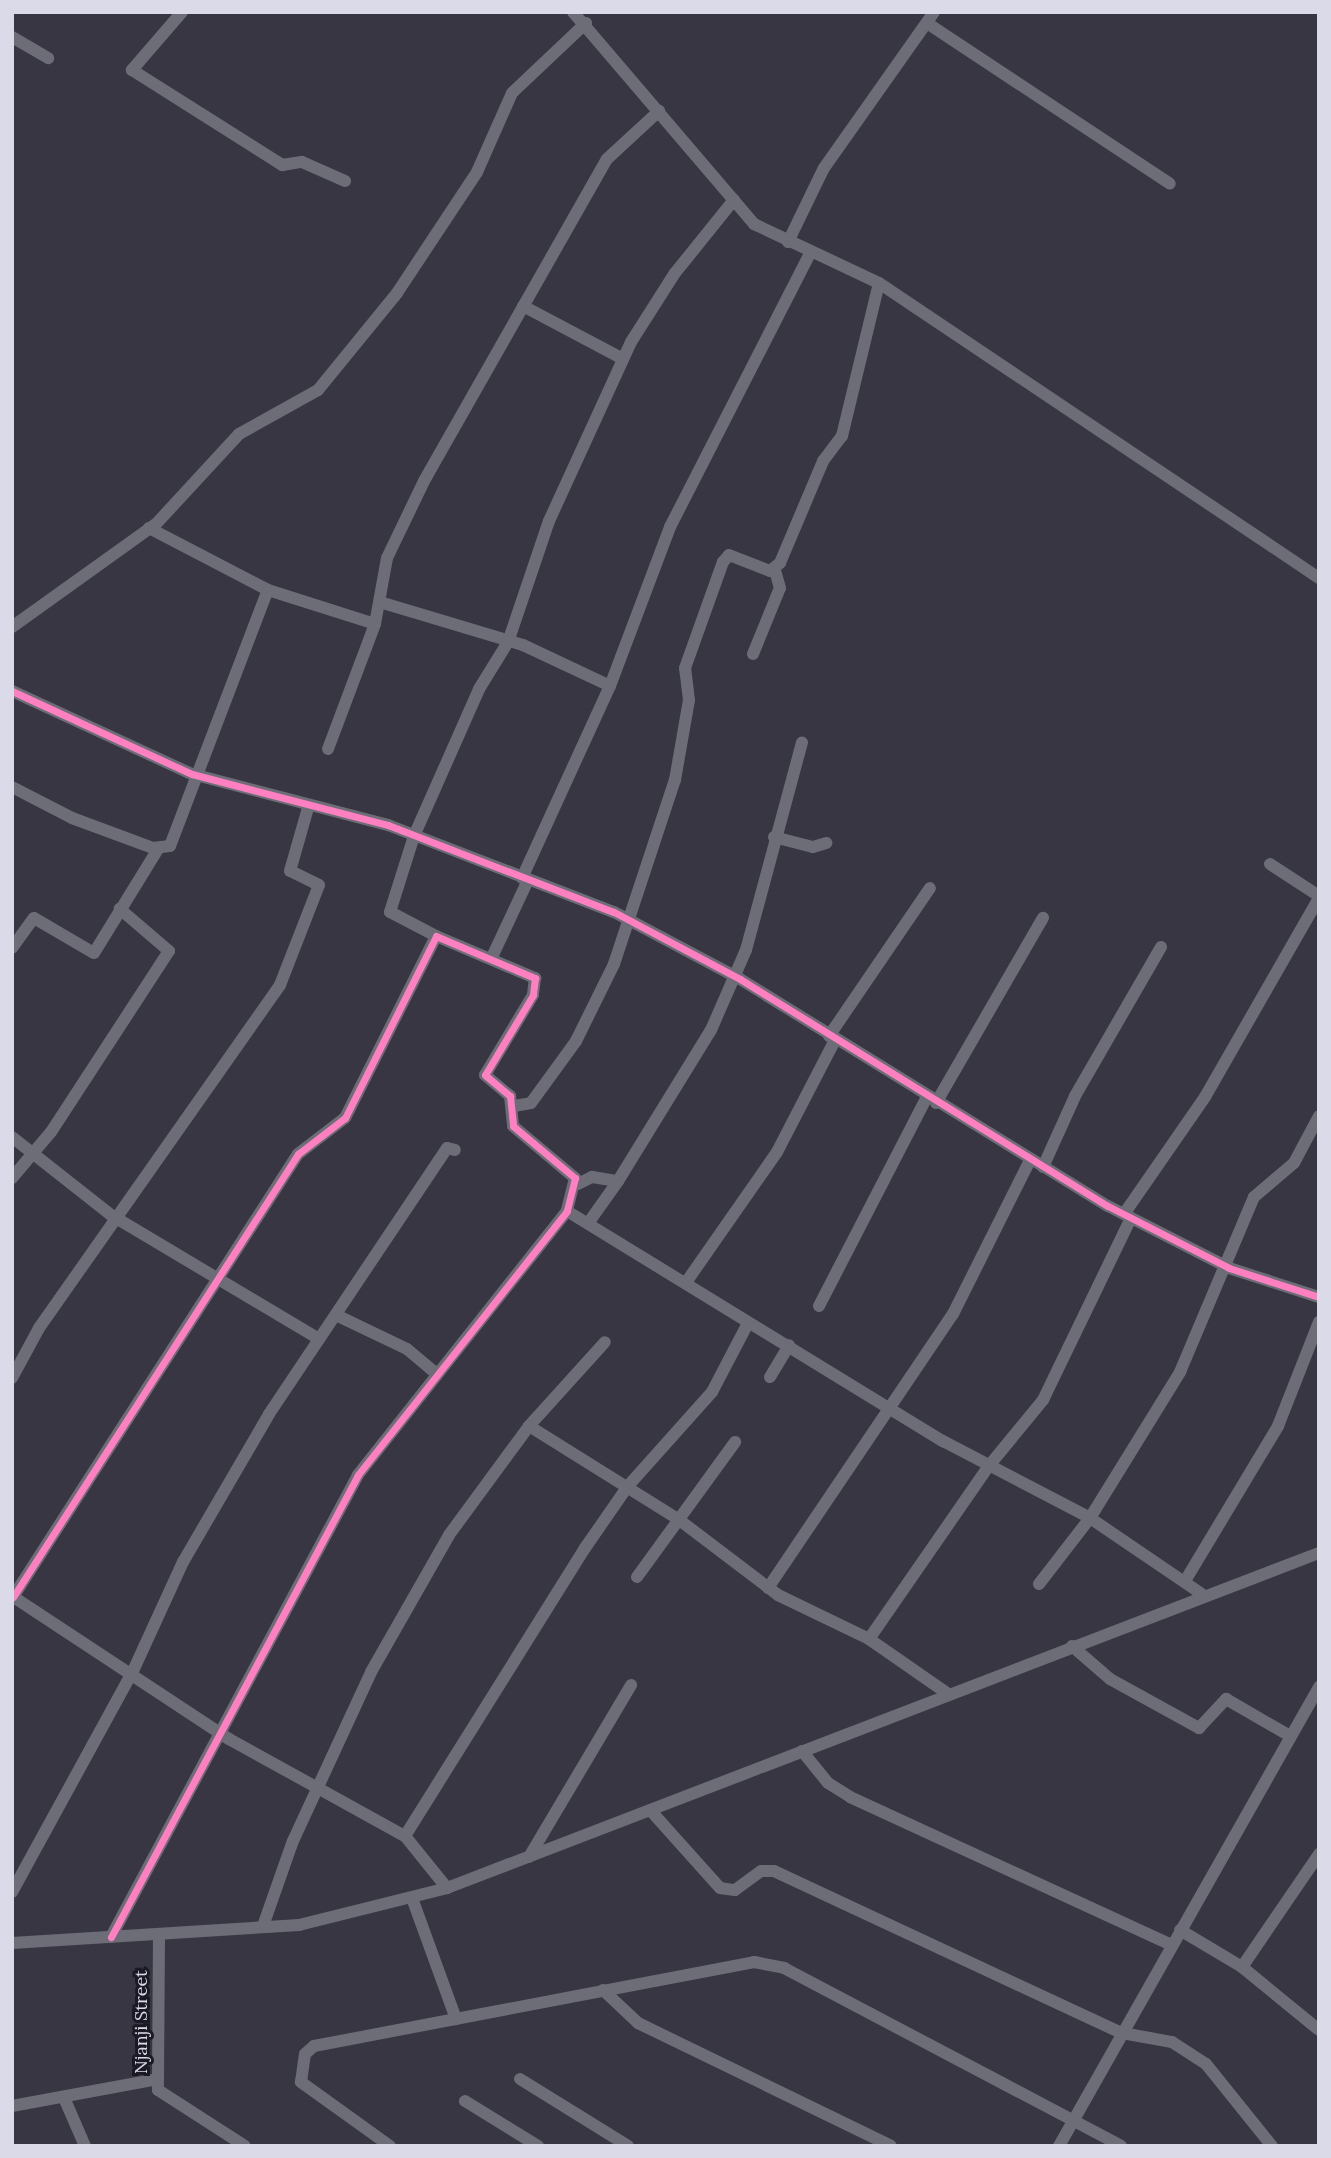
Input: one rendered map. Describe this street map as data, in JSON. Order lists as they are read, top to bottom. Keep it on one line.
{"streets":{"street":["Njanji Street"]}}
